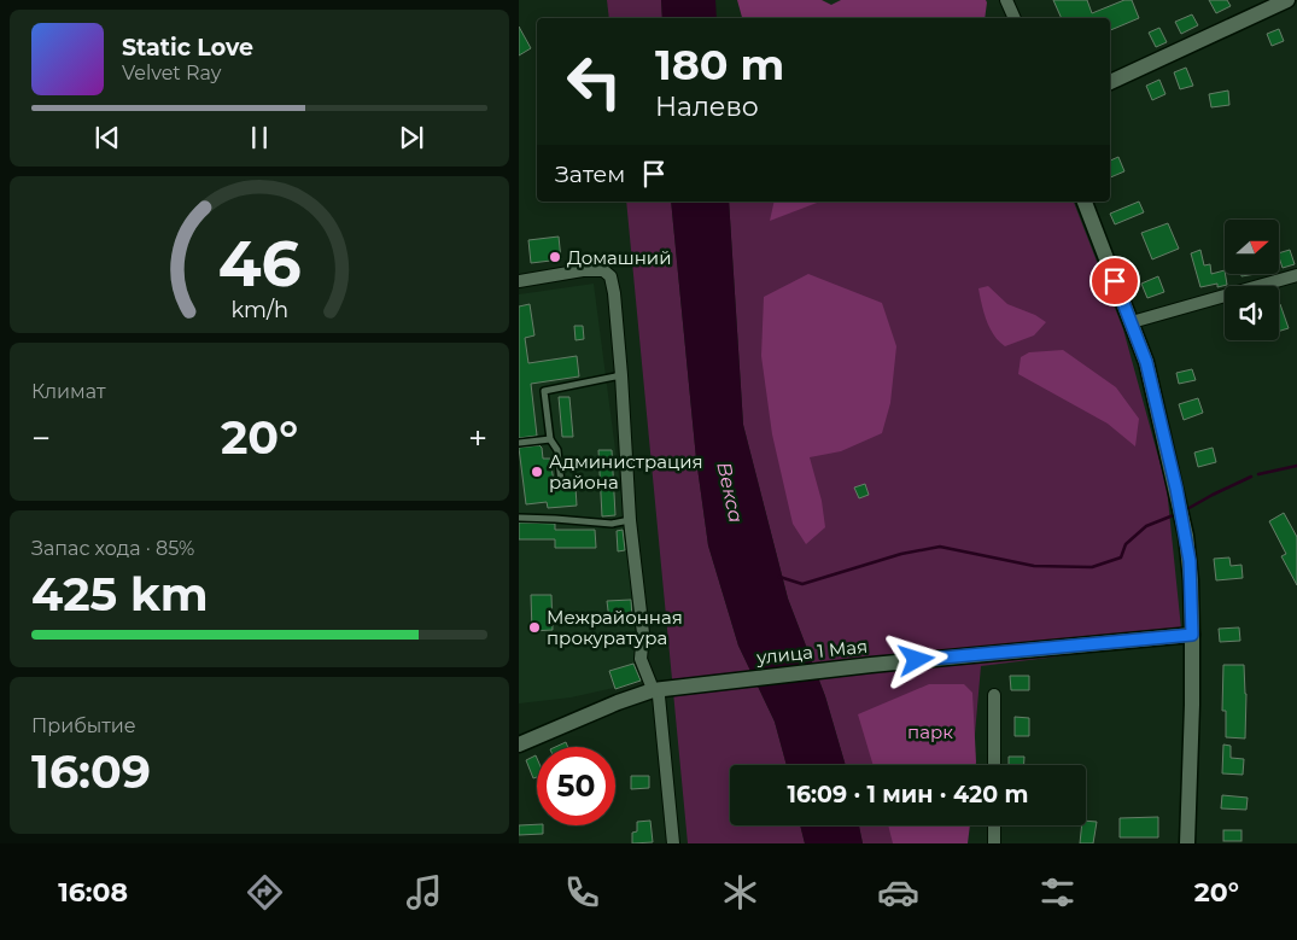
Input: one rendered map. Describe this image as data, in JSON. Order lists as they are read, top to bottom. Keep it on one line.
{"streets":{"main road":["улица 1 Мая"]},"water":["Векса"],"parks":["парк"],"places":["Домашний","Администрация района","Межрайонная прокуратура"],"north":"right","page":{"turn":["180 m","Налево"],"song":["Static Love","Velvet Ray"],"then":"Затем","tile":["Климат",["Запас хода · 85%","425 km"],["Прибытие","16:09"]],"heat":["−","20°","+"],"limit":"50","trip":"16:09 · 1 мин · 420 m","tabs":["16:08","20°"],"gauge":["46","km/h"]}}
